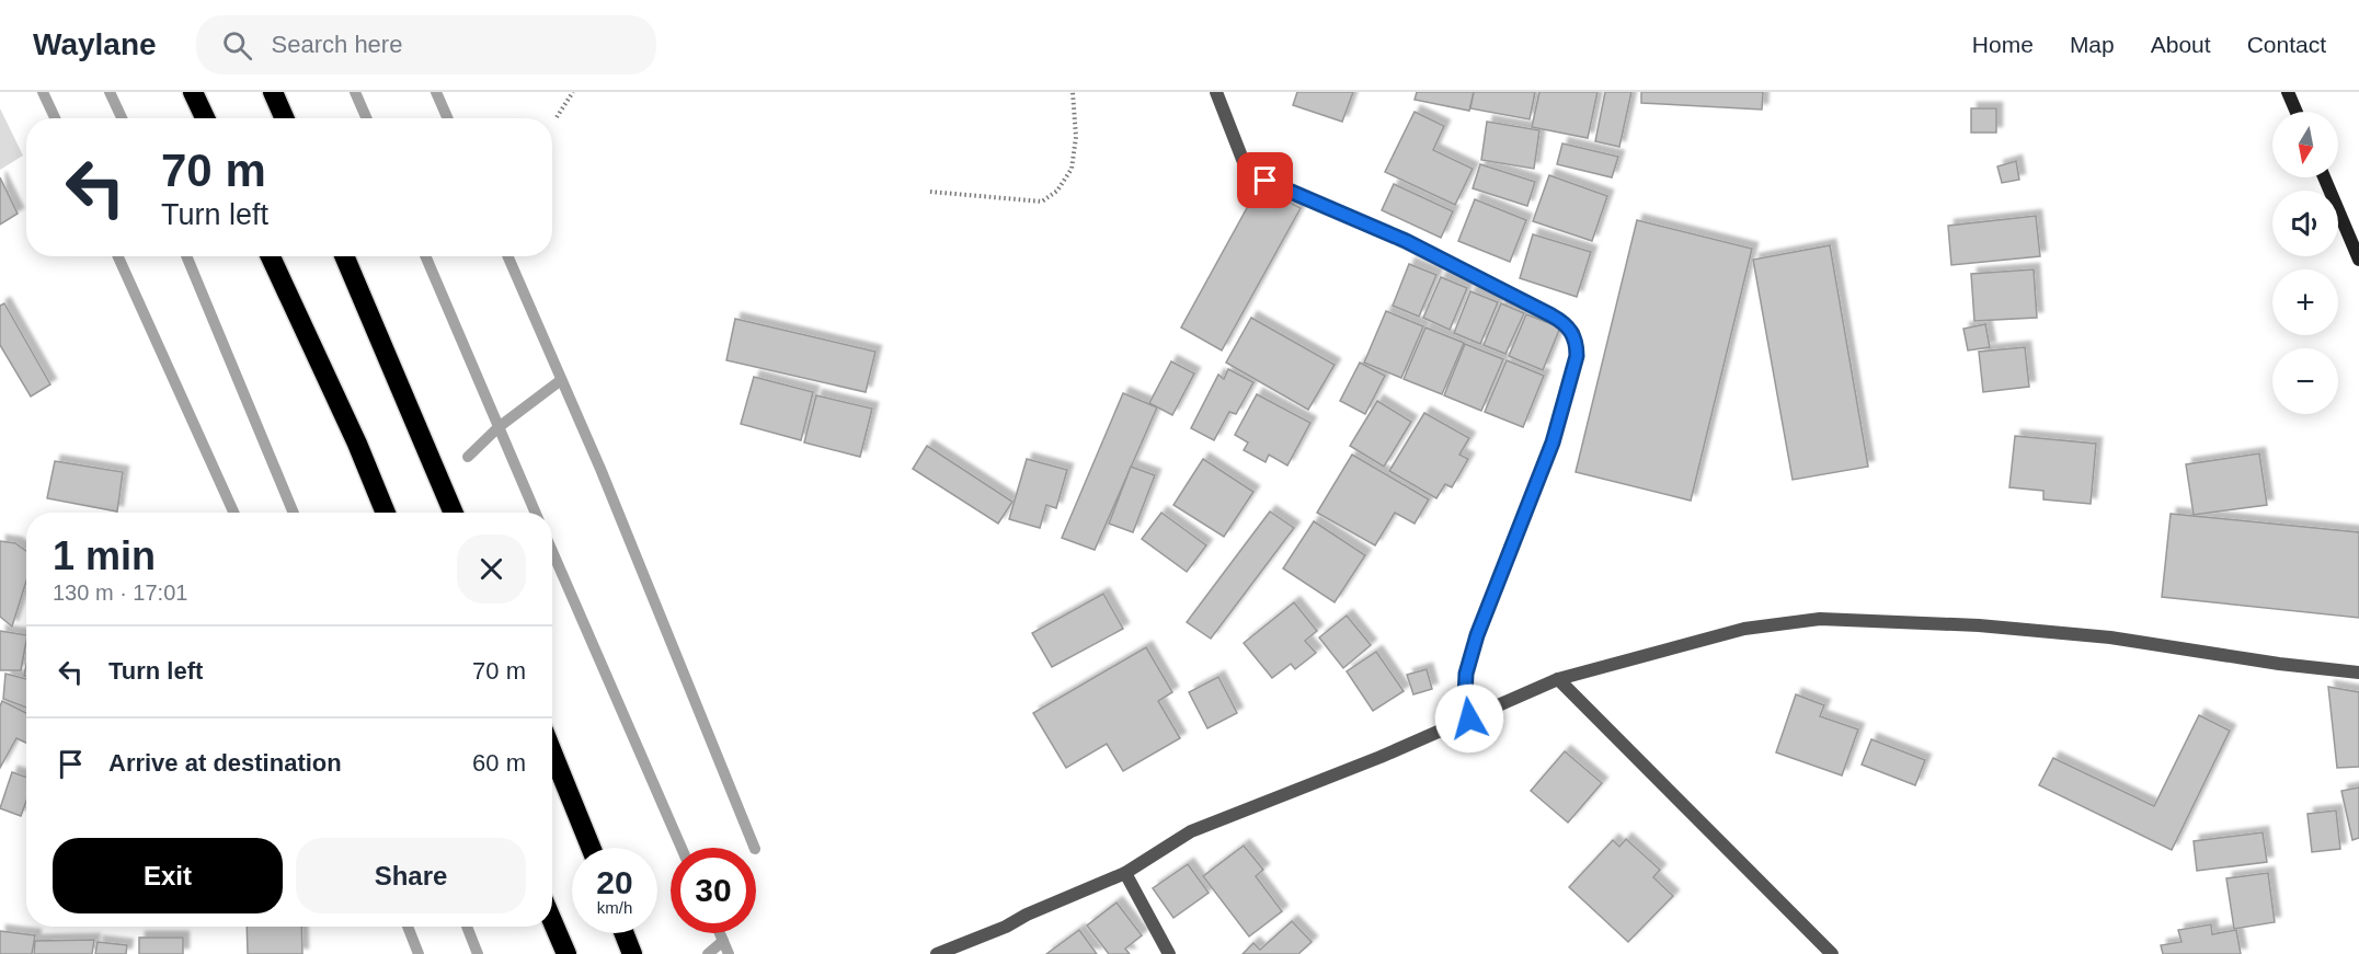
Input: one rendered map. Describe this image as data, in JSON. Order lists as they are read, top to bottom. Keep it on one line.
{"north":"bottom","page":{"header":"Waylane","search":"Search here","nav":["Home","Map","About","Contact"],"map_buttons":["+","−"],"turn":["70 m","Turn left"],"heading":["1 min","130 m · 17:01"],"list":[{"name":"Turn left","value":"70 m"},{"name":"Arrive at destination","value":"60 m"}],"buttons":["Exit","Share"],"speed":"20 km/h","limit":"30"}}
